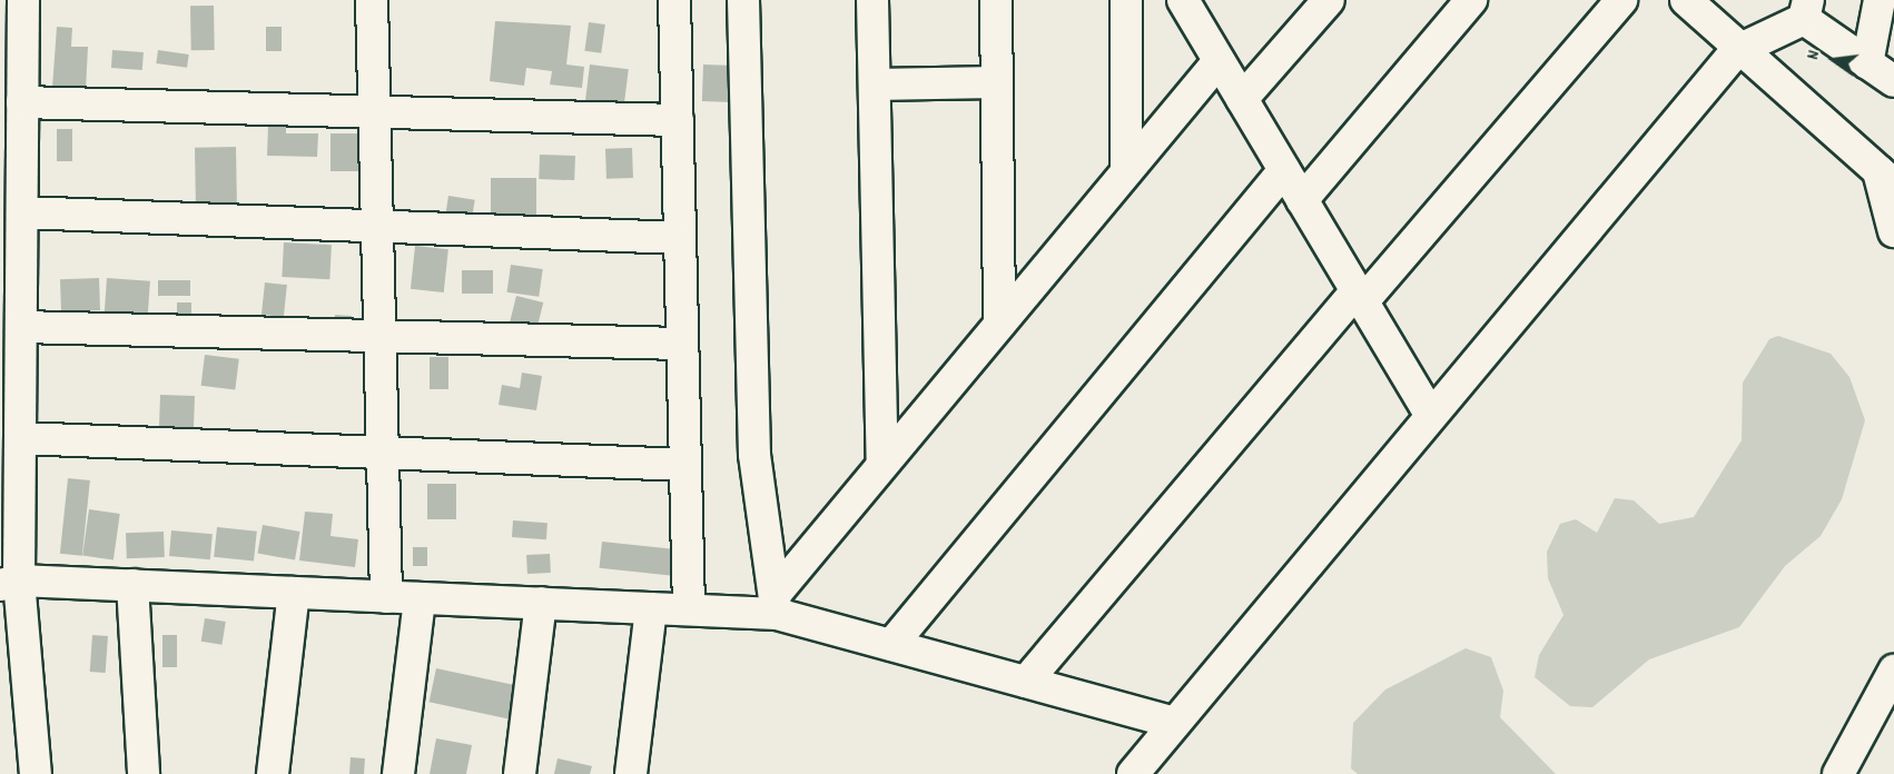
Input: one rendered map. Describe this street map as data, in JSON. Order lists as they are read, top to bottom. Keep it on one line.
{"north":"left"}
